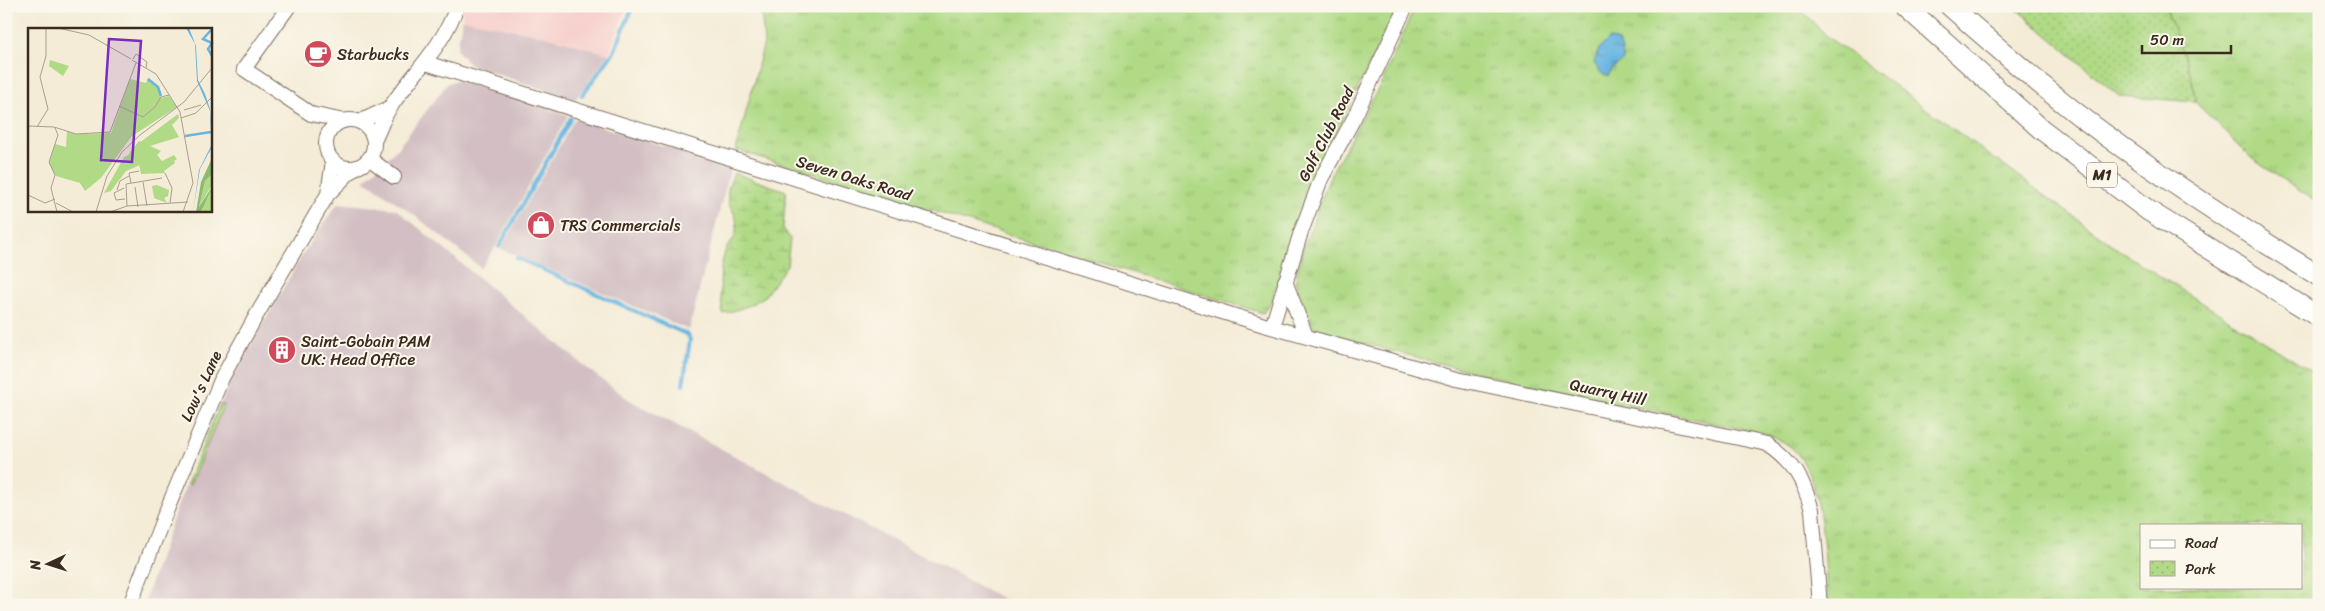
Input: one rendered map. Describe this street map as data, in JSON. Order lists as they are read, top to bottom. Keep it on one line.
{"streets":{"highway":["M1"],"street":["Golf Club Road","Seven Oaks Road","Low's Lane","Quarry Hill"]},"crossings":[["Golf Club Road","Seven Oaks Road"],["Golf Club Road","Quarry Hill"],["Seven Oaks Road","Quarry Hill"]],"places":{"cafe":["Starbucks"],"shop":["TRS Commercials"],"building":["Saint-Gobain PAM UK: Head Office"]},"legend":["Road","Park"],"scale_bar":"50 m","north":"left"}
